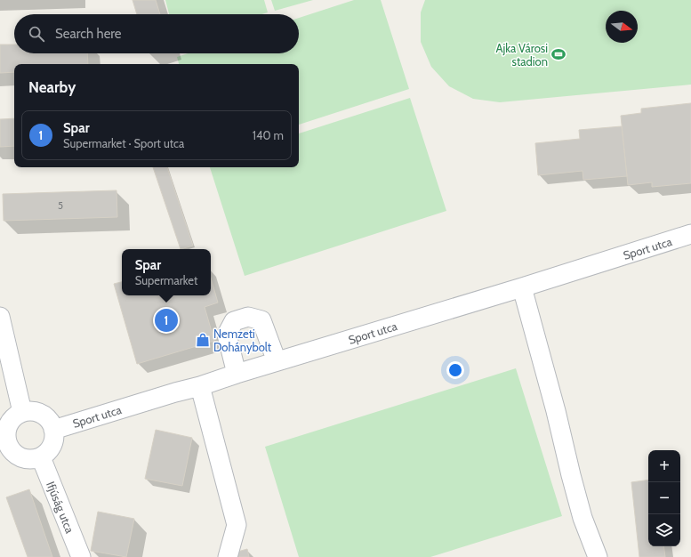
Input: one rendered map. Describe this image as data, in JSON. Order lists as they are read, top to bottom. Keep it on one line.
{"streets":{"street":["Sport utca","Ifjúság utca"]},"crossings":[["Sport utca","Ifjúság utca"]],"places":{"sports":["Ajka Városi stadion"],"shop":["Nemzeti Dohánybolt"]},"house_numbers":["5"],"north":"right","page":{"search":"Search here","heading":"Nearby","list":[{"mark":"1","name":"Spar","note":"Supermarket · Sport utca","value":"140 m"}],"popup":["Spar","Supermarket"],"pins":"1","map_buttons":["+","−"]}}
